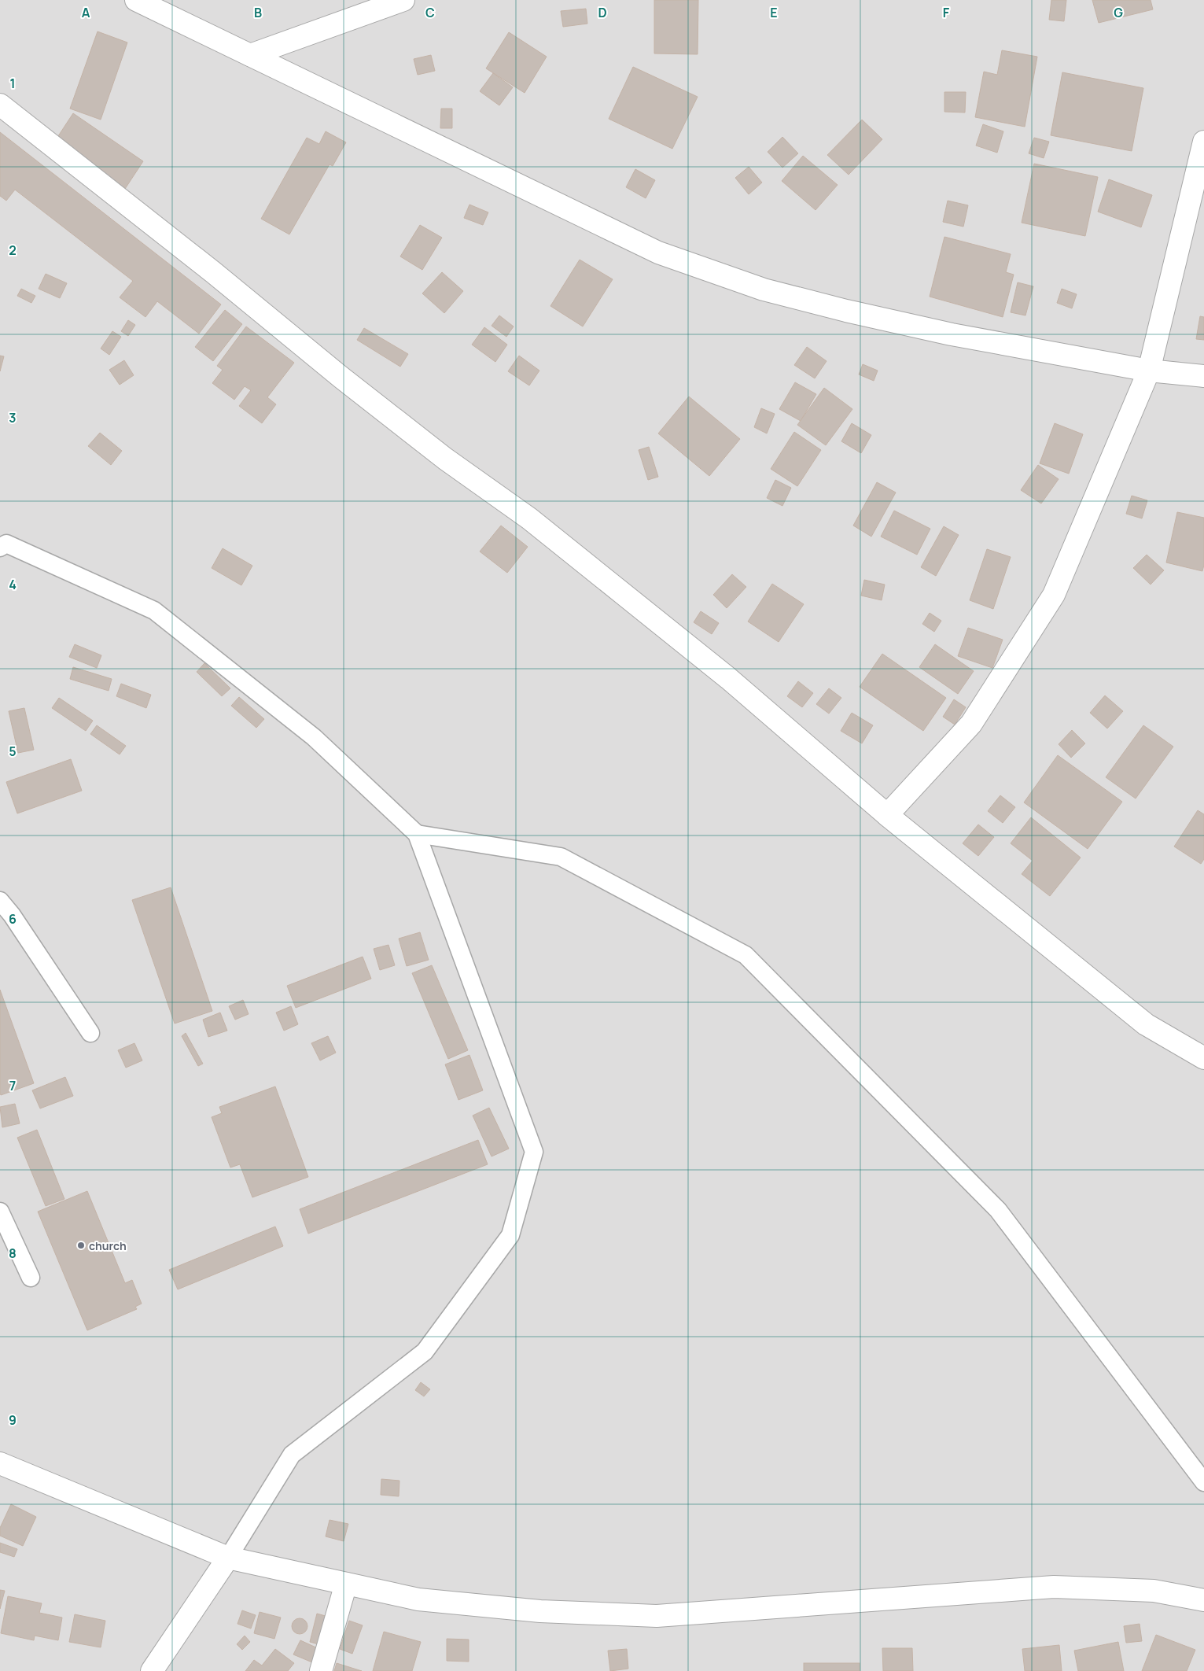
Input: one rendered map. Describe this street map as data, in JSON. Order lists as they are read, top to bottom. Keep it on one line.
{"places":["church"],"grid":{"columns":["A","B","C","D","E","F","G"],"rows":["1","2","3","4","5","6","7","8","9"]}}
